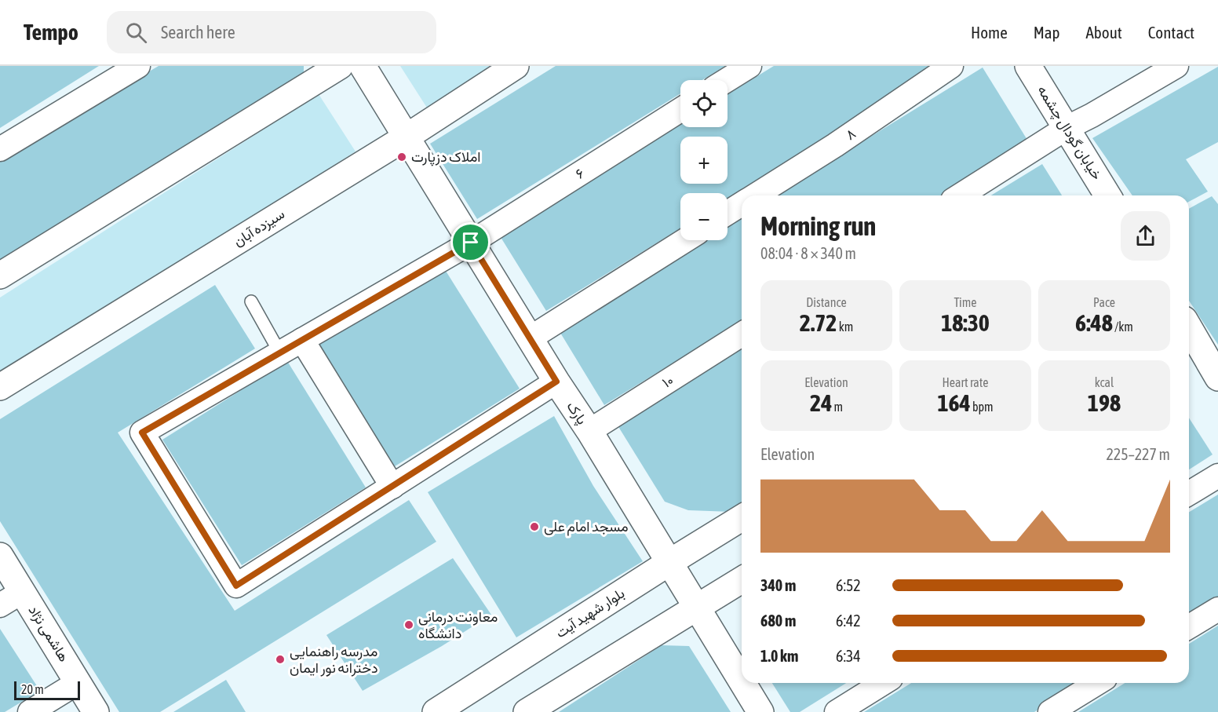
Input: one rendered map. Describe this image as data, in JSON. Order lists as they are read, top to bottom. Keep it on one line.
{"streets":{"main road":["خیابان گودال چشمه","سیزده آبان","پارک","بلوار شهید آیت","هاشمی نژاد"],"street":["۸","۶","۱۰"]},"crossings":[["۶","پارک"],["سیزده آبان","پارک"],["۱۰","پارک"],["پارک","بلوار شهید آیت"]],"places":["املاک دزپارت","مسجد امام علی","معاونت درمانی دانشگاه","مدرسه راهنمایی دخترانه نور ایمان"],"scale_bar":"20 m","page":{"header":"Tempo","search":"Search here","nav":["Home","Map","About","Contact"],"map_buttons":["+","−"],"heading":["Morning run","08:04 · 8 × 340 m"],"stats":[["Distance","2.72 km"],["Time","18:30"],["Pace","6:48 /km"],["Elevation","24 m"],["Heart rate","164 bpm"],["kcal","198"]],"chart":["Elevation","225–227 m"],"list":[{"name":"340 m","note":"6:52"},{"name":"680 m","note":"6:42"},{"name":"1.0 km","note":"6:34"}],"scale":"20 m"}}
